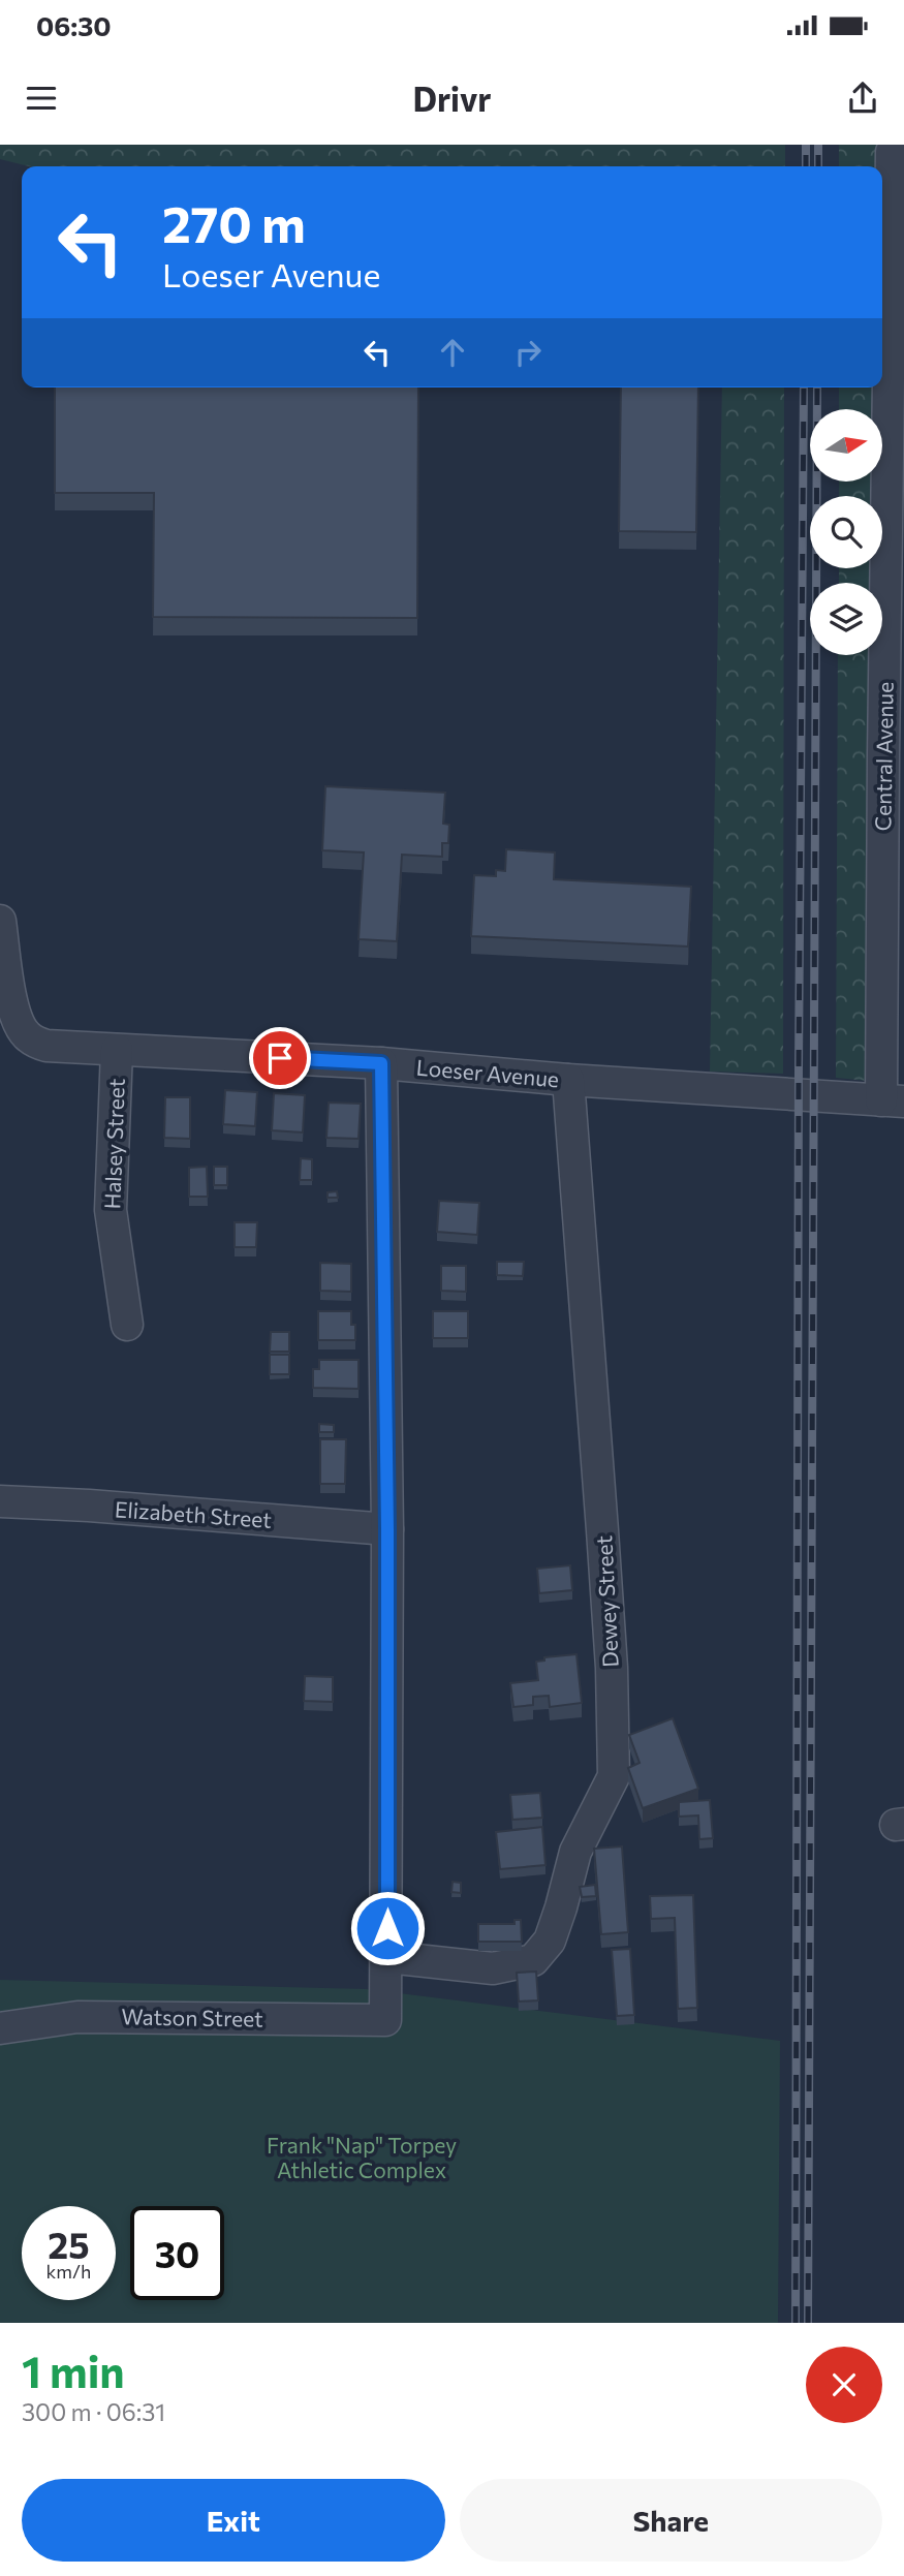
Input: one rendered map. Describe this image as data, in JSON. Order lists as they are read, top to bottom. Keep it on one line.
{"streets":{"street":["Central Avenue","Loeser Avenue","Halsey Street","Elizabeth Street","Dewey Street","Watson Street"]},"crossings":[["Central Avenue","Loeser Avenue"],["Loeser Avenue","Halsey Street"],["Loeser Avenue","Dewey Street"],["Dewey Street","Watson Street"]],"parks":["Frank \"Nap\" Torpey Athletic Complex"],"north":"right","page":{"status":"06:30","header":"Drivr","turn":["270 m","Loeser Avenue"],"speed":"25 km/h","limit":"30","heading":["1 min","300 m · 06:31"],"buttons":["Exit","Share"]}}
